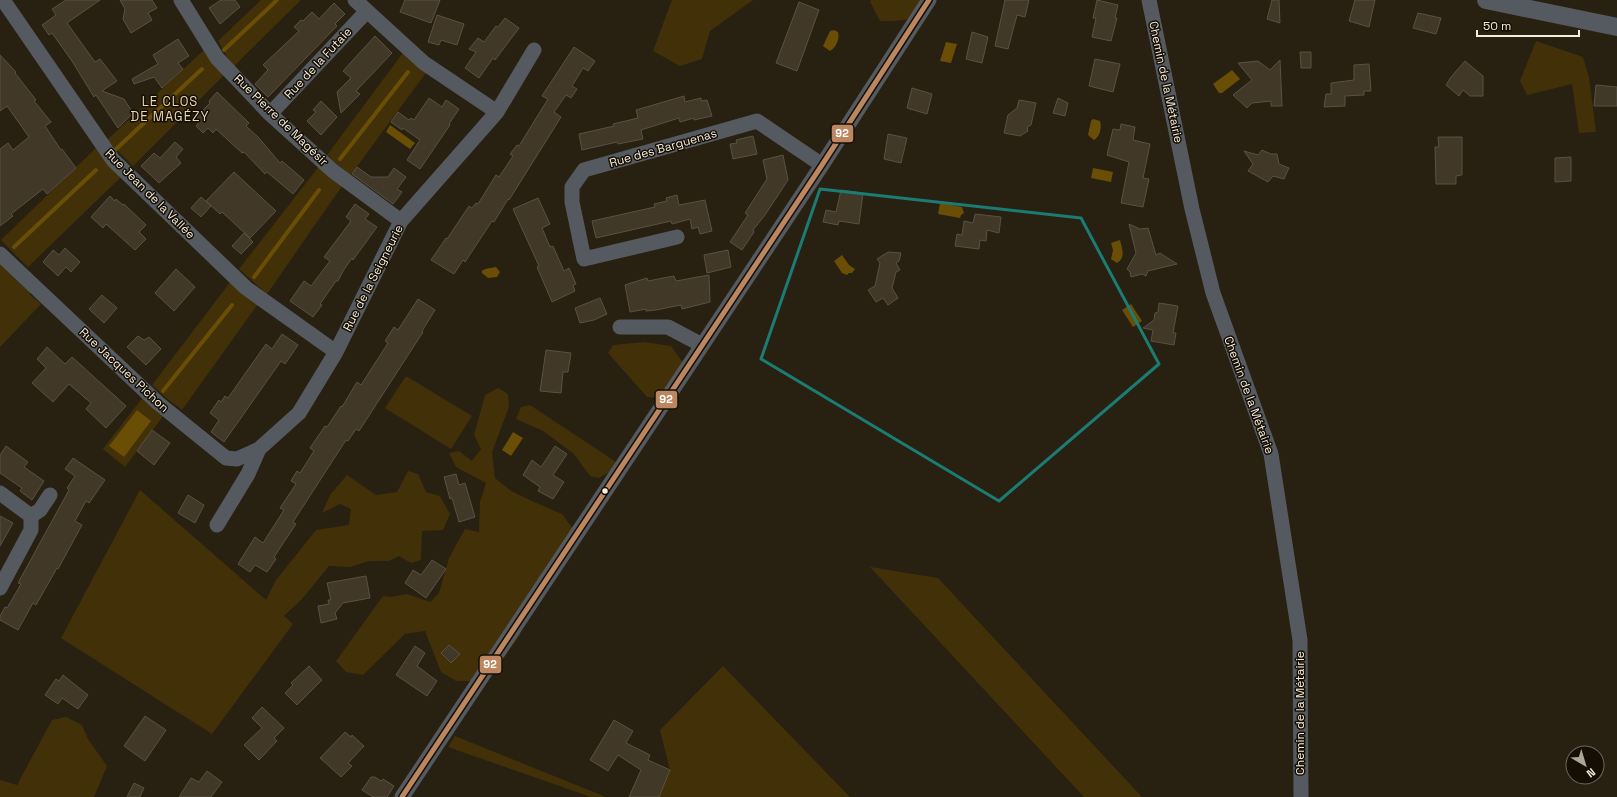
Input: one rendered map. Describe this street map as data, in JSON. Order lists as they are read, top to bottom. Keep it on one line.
{"streets":{"street":["Rue de la Futaie","Chemin de la Métairie","Rue Pierre de Magésir","Rue des Barguenas","Rue Jean de la Vallée","Rue de la Seigneurie","Rue Jacques Pichon"]},"crossings":[["Rue de la Futaie","Rue Pierre de Magésir"],["Rue Pierre de Magésir","Rue de la Seigneurie"],["Rue Jean de la Vallée","Rue de la Seigneurie"],["Rue de la Seigneurie","Rue Jacques Pichon"]],"districts":["LE CLOS DE MAGÉZY"],"lines":["transit line 92"],"scale_bar":"50 m","north":"bottom right"}
